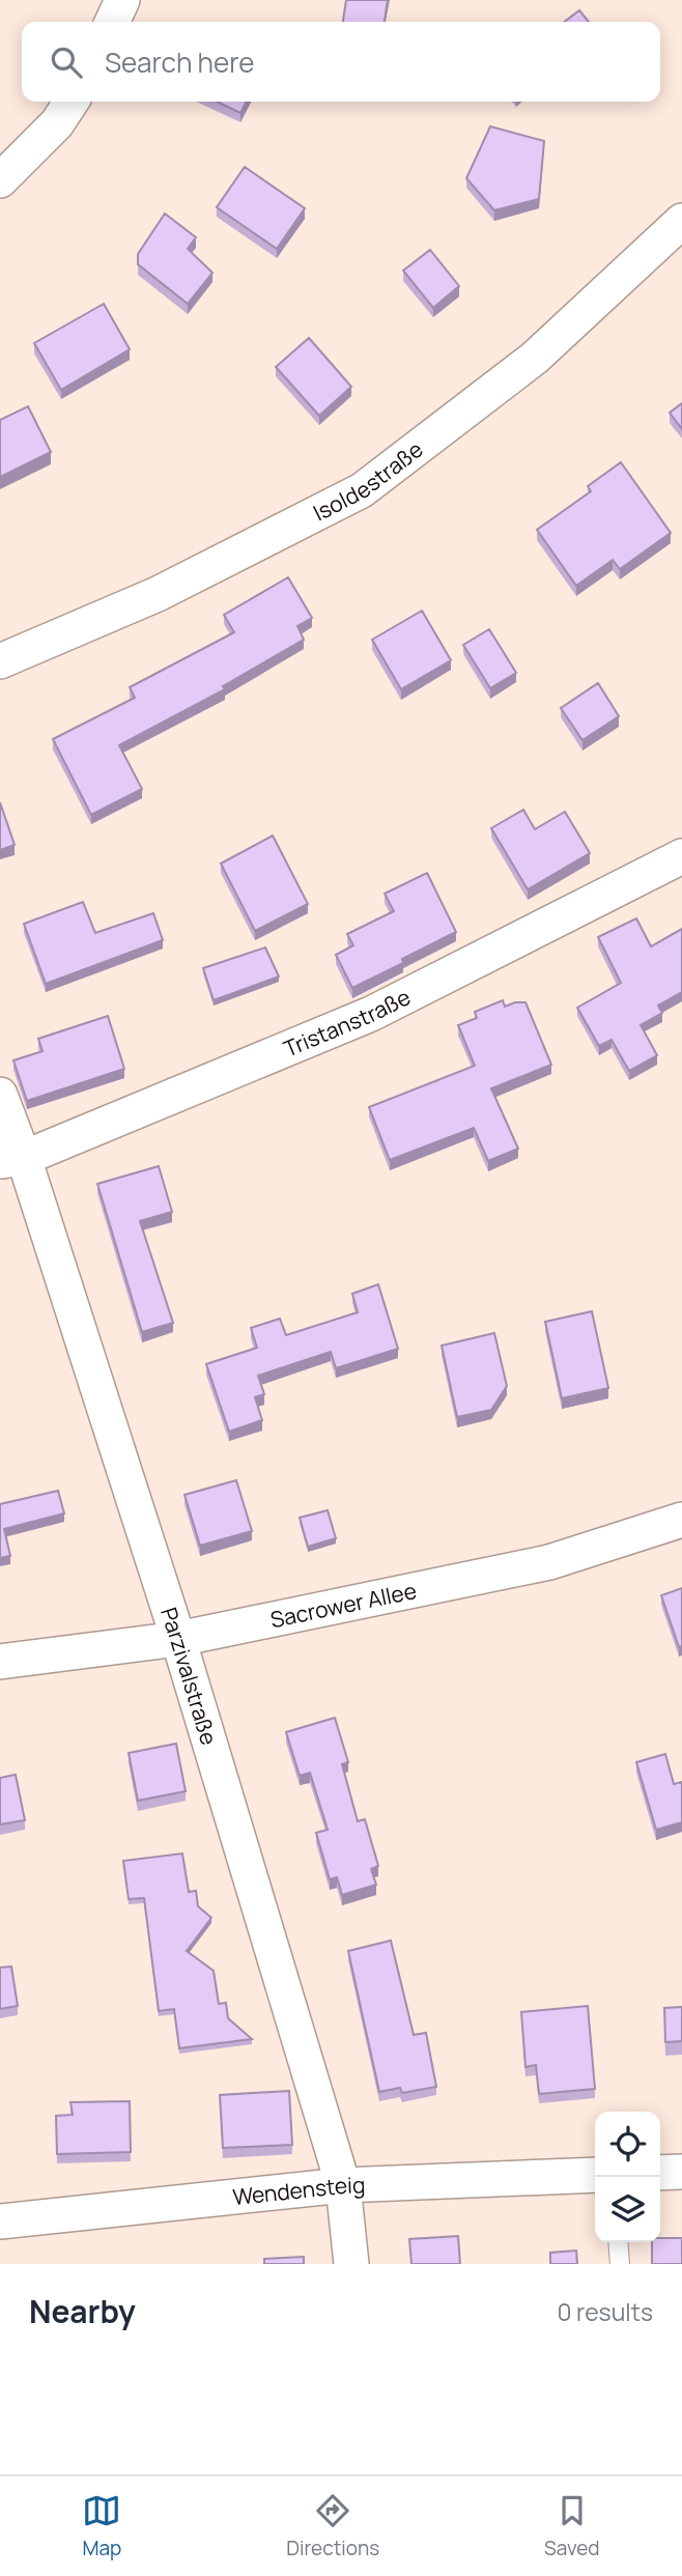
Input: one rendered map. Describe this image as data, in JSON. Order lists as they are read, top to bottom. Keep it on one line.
{"streets":{"street":["Isoldestraße","Tristanstraße","Sacrower Allee","Parzivalstraße","Wendensteig"]},"crossings":[["Tristanstraße","Parzivalstraße"],["Sacrower Allee","Parzivalstraße"],["Parzivalstraße","Wendensteig"]],"page":{"search":"Search here","heading":["Nearby","0 results"],"nav":["Map","Directions","Saved"]}}
